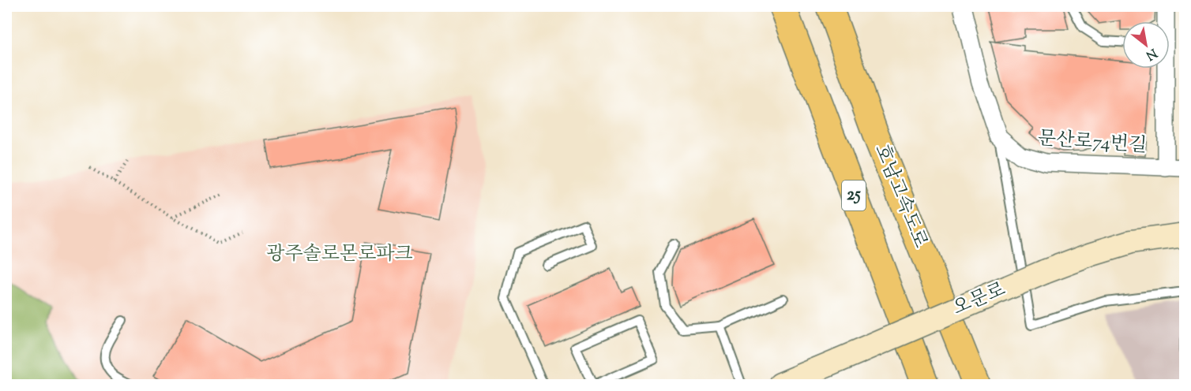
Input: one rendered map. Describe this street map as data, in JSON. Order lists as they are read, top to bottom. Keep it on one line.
{"streets":{"highway":["25","호남고속도로"],"main road":["오문로"],"street":["문산로74번길"]},"parks":["광주솔로몬로파크"],"north":"bottom right"}
